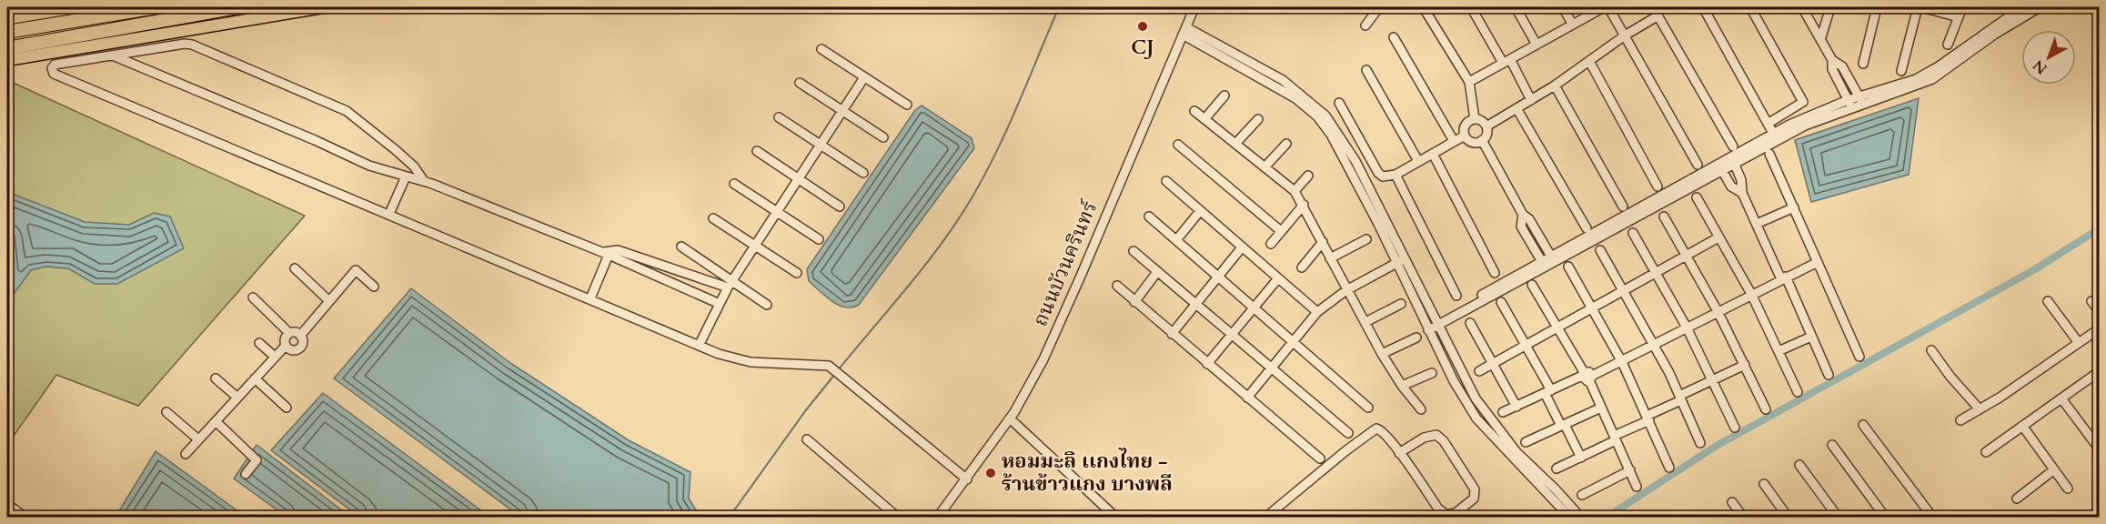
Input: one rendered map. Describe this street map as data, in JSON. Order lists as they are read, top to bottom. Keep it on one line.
{"streets":{"street":["ถนนบัวนครินทร์"]},"places":["CJ","หอมมะลิ เเกงไทย - ร้านข้าวแกง บางพลี"],"north":"bottom left"}
